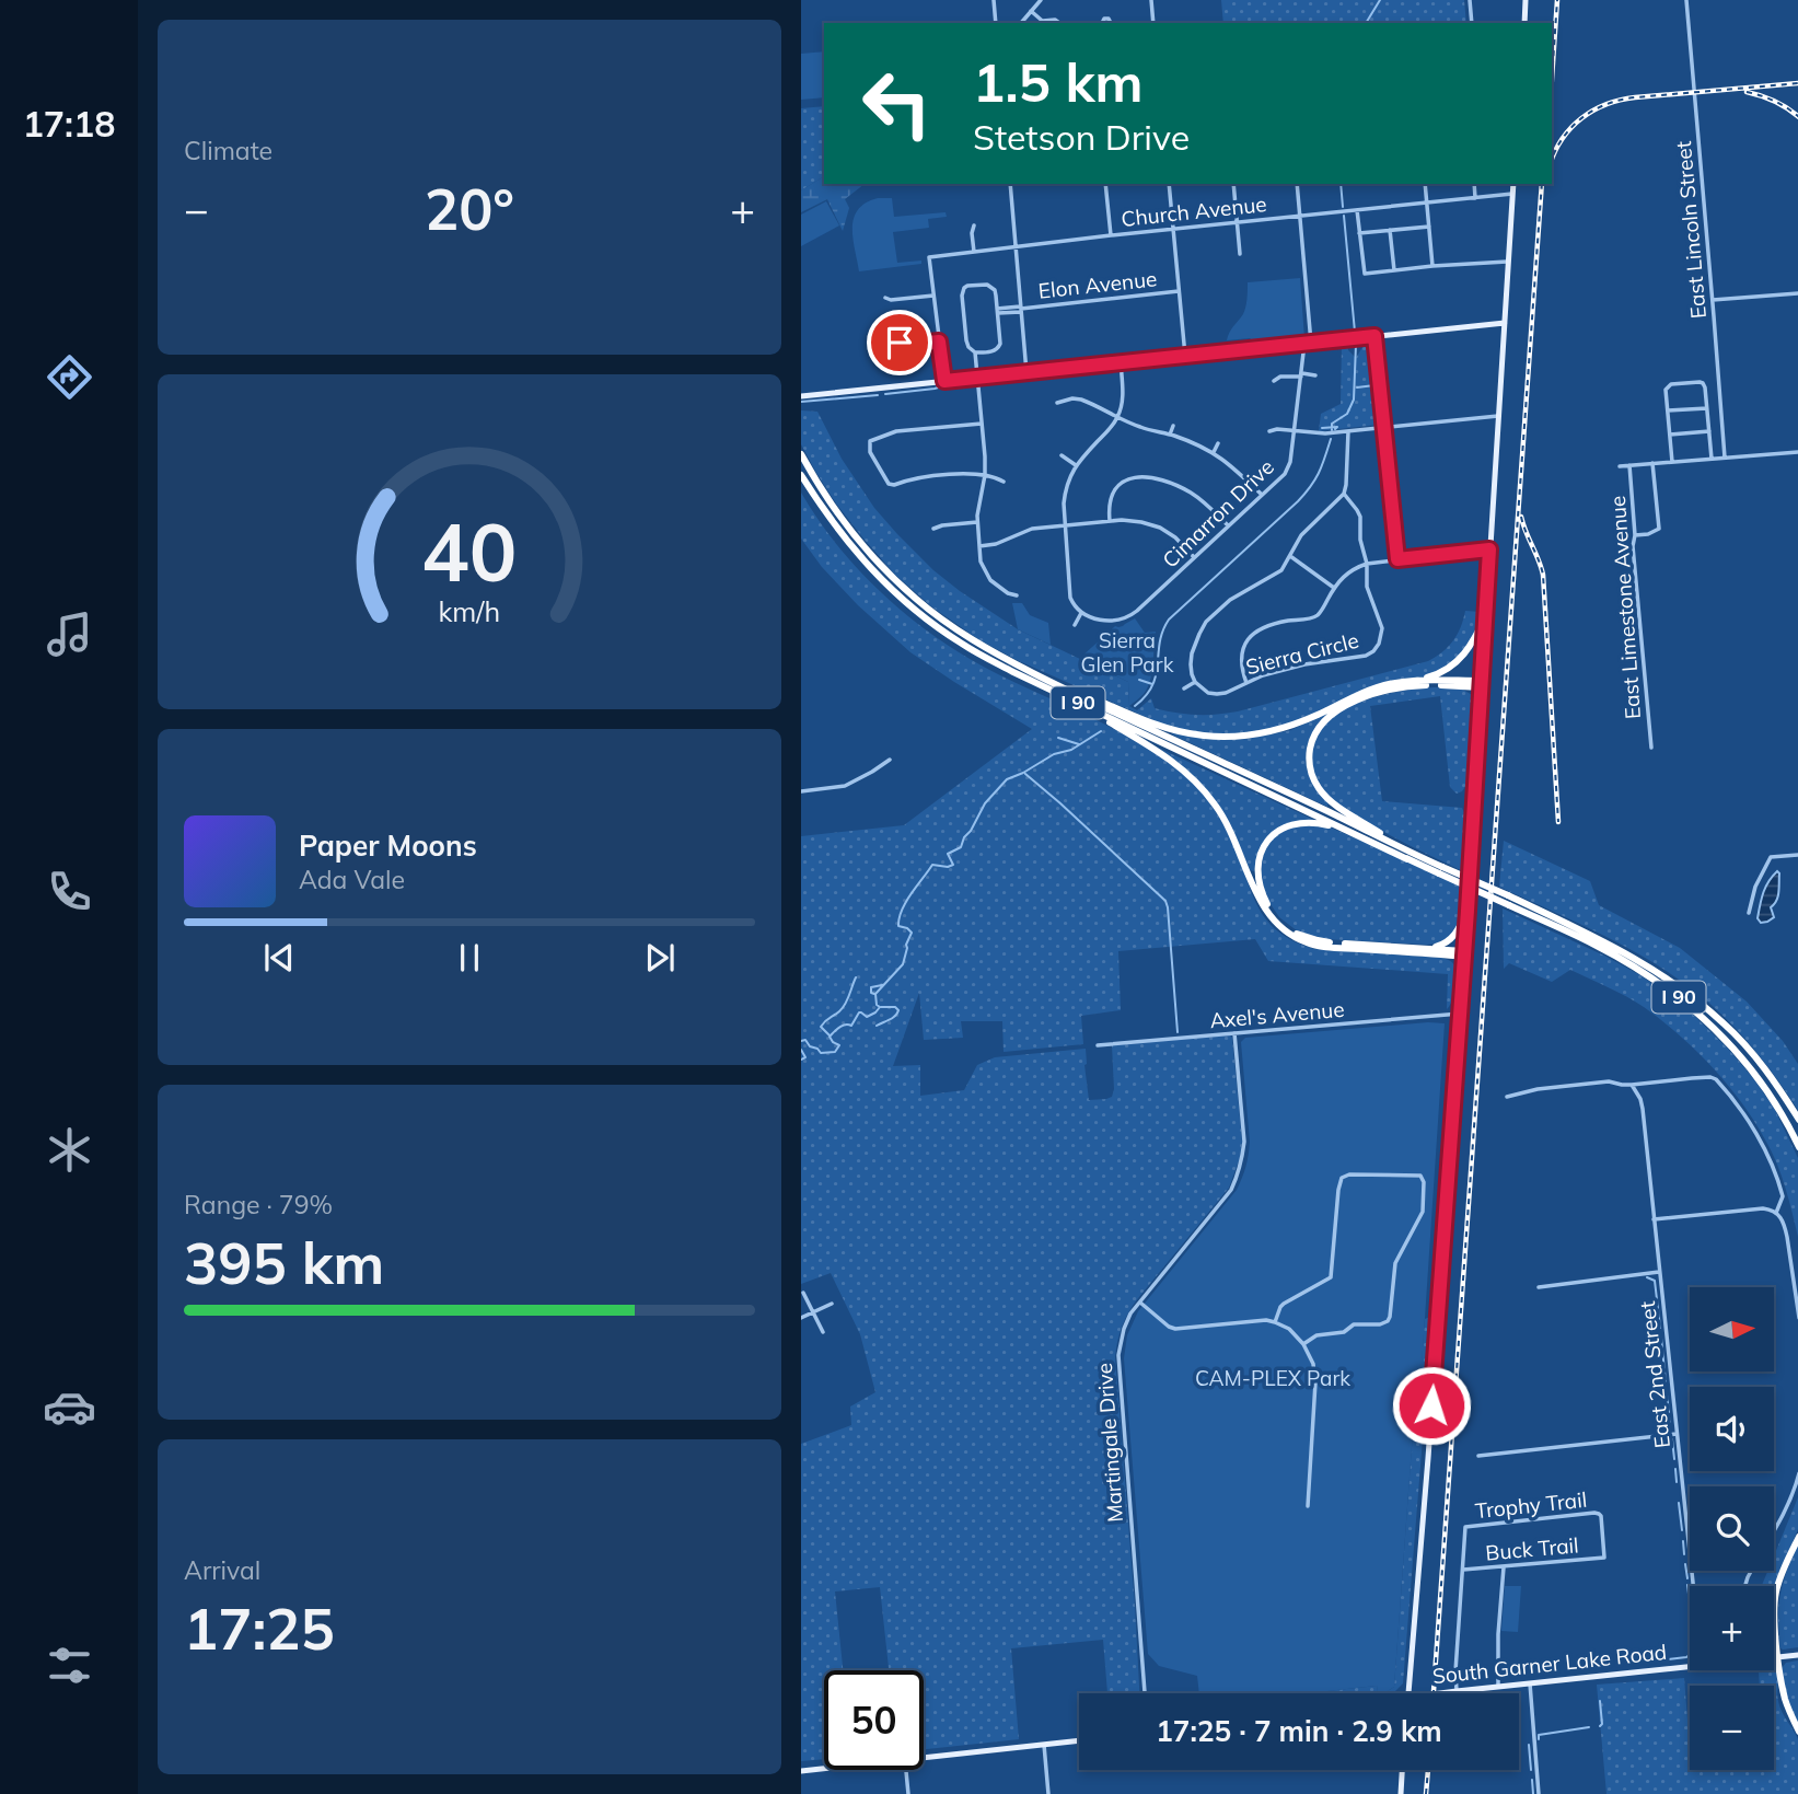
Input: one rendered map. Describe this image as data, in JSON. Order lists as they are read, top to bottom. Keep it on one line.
{"streets":{"highway":["I 90"],"main road":["South Garner Lake Road"],"street":["Church Avenue","East Lincoln Street","Elon Avenue","Cimarron Drive","East Limestone Avenue","Sierra Circle","Axel's Avenue","East 2nd Street","Martingale Drive","Trophy Trail","Buck Trail"]},"crossings":[["Church Avenue","Cimarron Drive"],["Axel's Avenue","Martingale Drive"],["Trophy Trail","Buck Trail"]],"parks":["Sierra Glen Park","CAM-PLEX Park"],"north":"right","page":{"tabs":"17:18","tile":["Climate",["Range · 79%","395 km"],["Arrival","17:25"]],"turn":["1.5 km","Stetson Drive"],"heat":["−","20°","+"],"song":["Paper Moons","Ada Vale"],"map_buttons":["+","−"],"limit":"50","trip":"17:25 · 7 min · 2.9 km","gauge":["40","km/h"]}}
